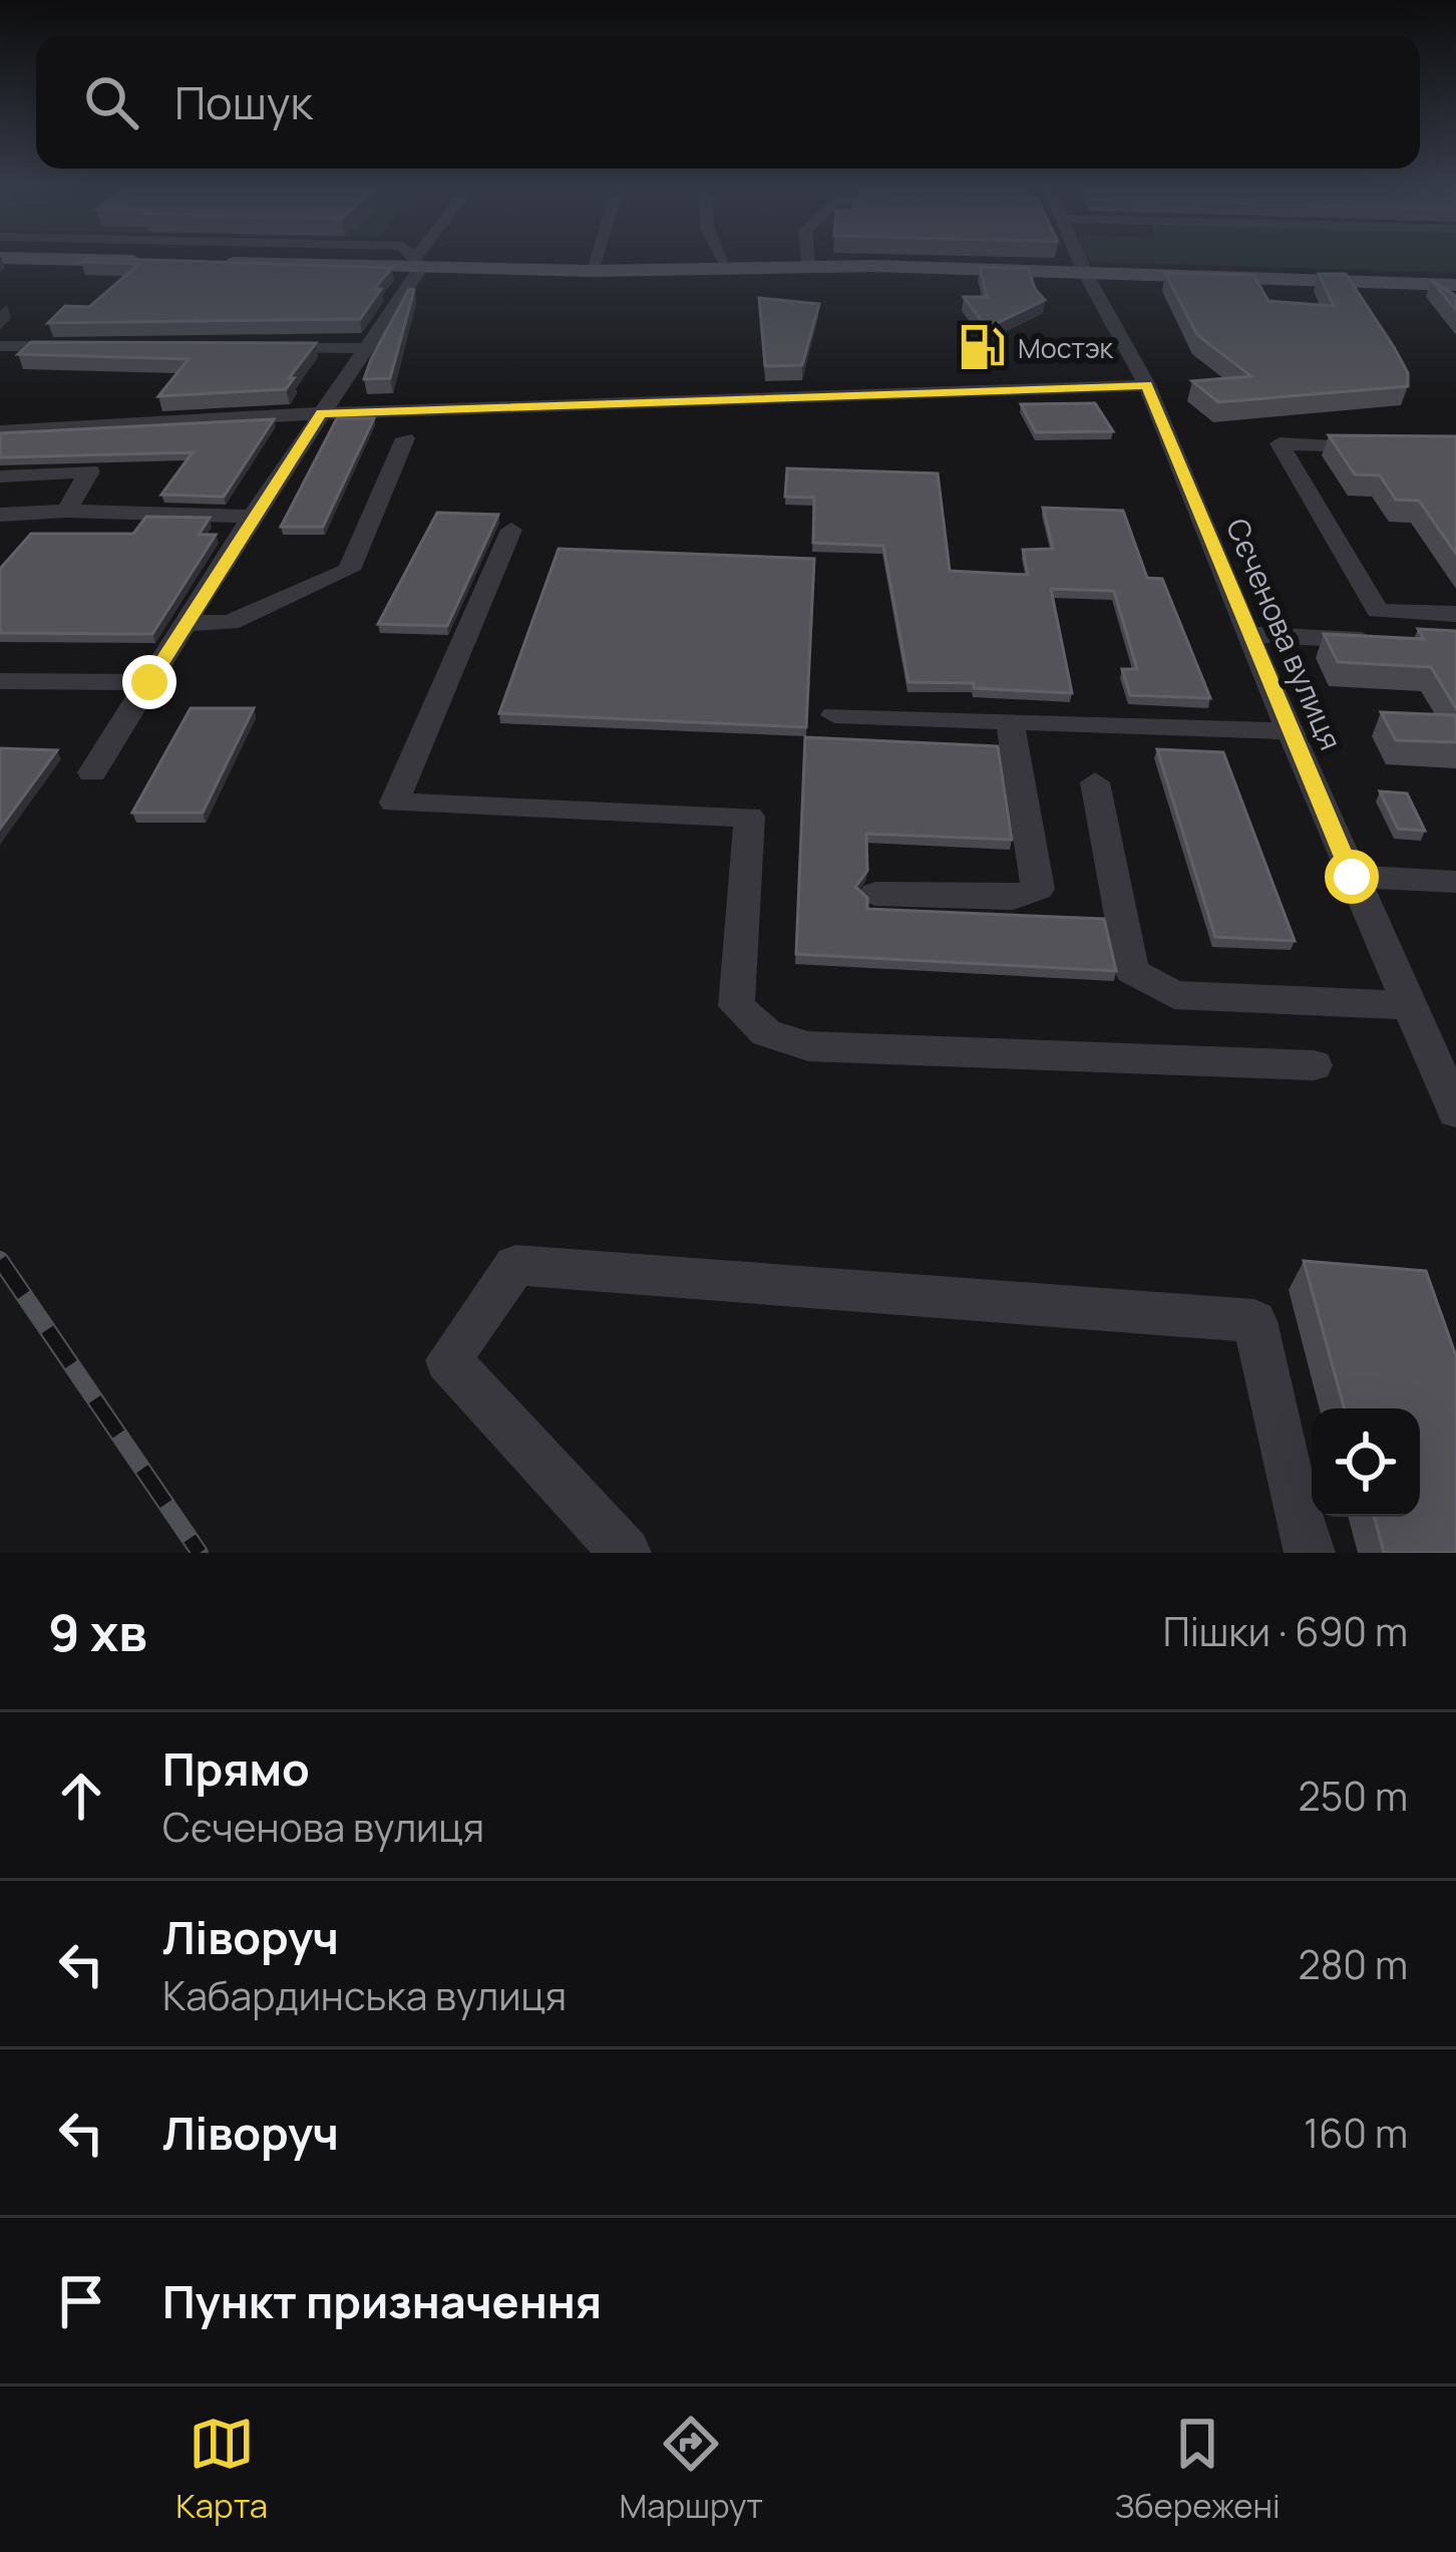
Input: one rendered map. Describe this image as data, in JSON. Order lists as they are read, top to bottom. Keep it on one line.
{"streets":{"street":["Сєченова вулиця"]},"places":{"fuel station":["Мостэк"]},"page":{"search":"Пошук","heading":["9 хв","Пішки · 690 m"],"list":[["Прямо","Сєченова вулиця","250 m"],["Ліворуч","Кабардинська вулиця","280 m"],["Ліворуч","160 m"],"Пункт призначення"],"nav":["Карта","Маршрут","Збережені"]}}
